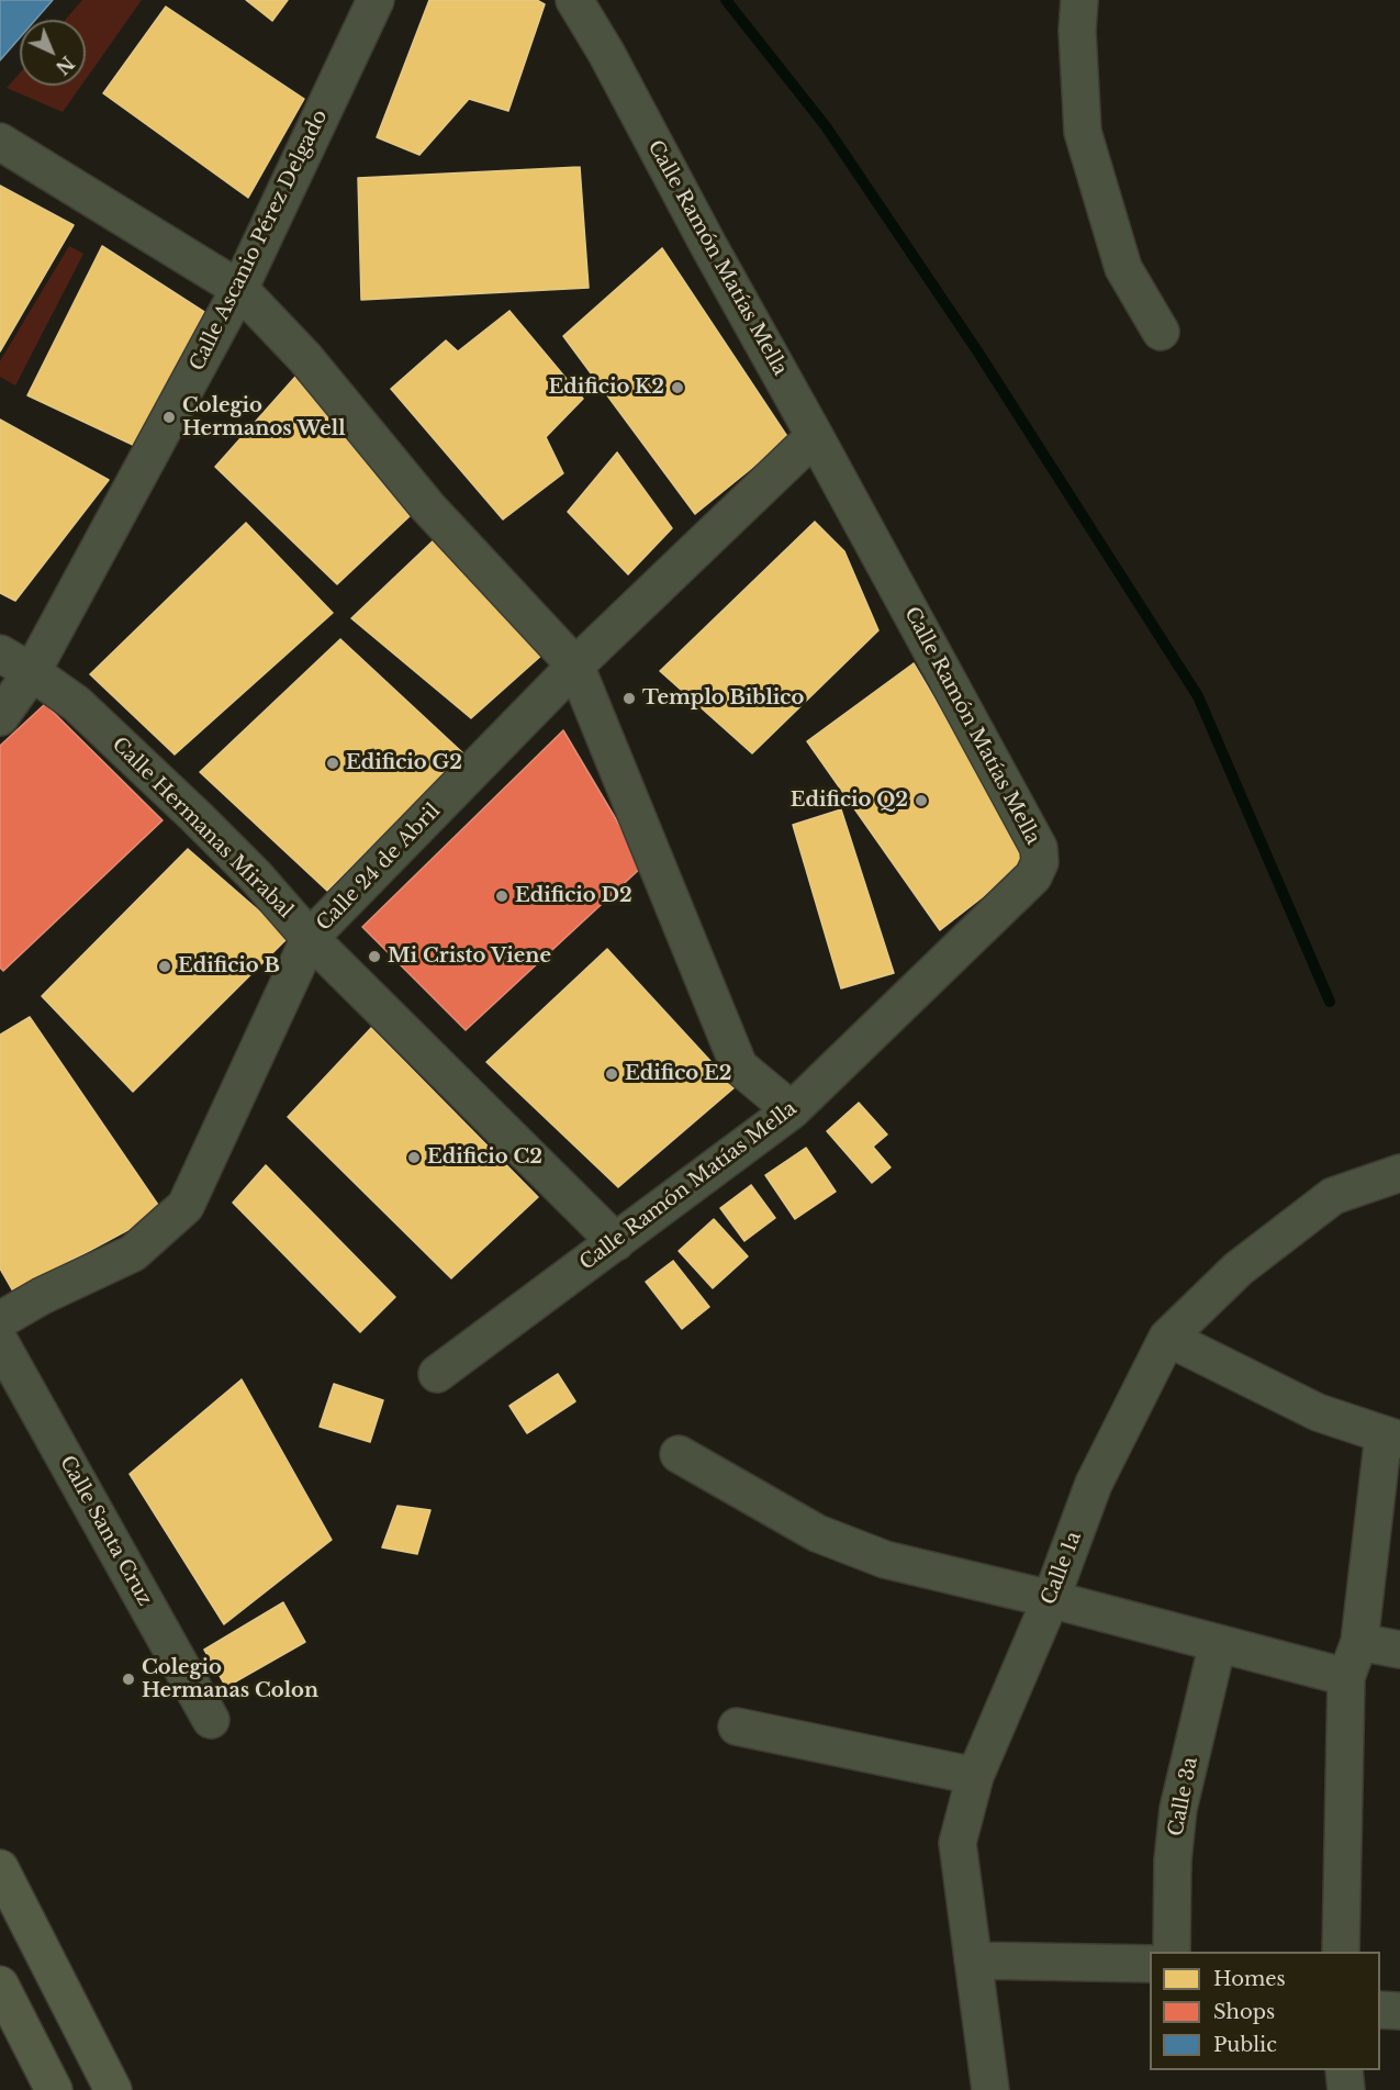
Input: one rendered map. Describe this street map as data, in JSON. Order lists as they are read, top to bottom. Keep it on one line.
{"streets":{"street":["Calle Ascanio Pérez Delgado","Calle Ramón Matías Mella","Calle Hermanas Mirabal","Calle 24 de Abril","Calle Santa Cruz","Calle 1a","Calle 3a"]},"crossings":[["Calle Ascanio Pérez Delgado","Calle Hermanas Mirabal"],["Calle Ramón Matías Mella","Calle Hermanas Mirabal"],["Calle Ramón Matías Mella","Calle 24 de Abril"],["Calle Hermanas Mirabal","Calle 24 de Abril"]],"places":["Edificio K2","Colegio Hermanos Well","Templo Biblico","Edificio G2","Edificio Q2","Edificio D2","Mi Cristo Viene","Edificio B","Edifico E2","Edificio C2","Colegio Hermanas Colon"],"legend":["Homes","Shops","Public"],"north":"bottom right"}
